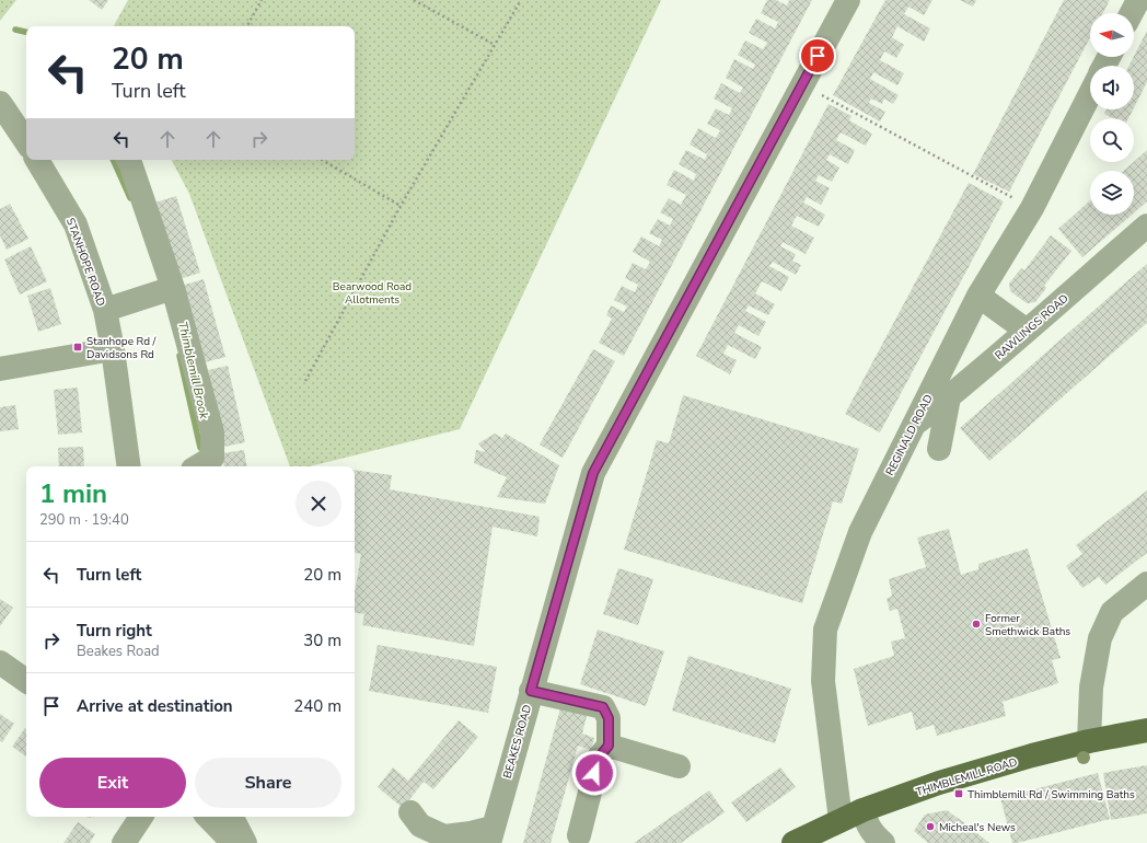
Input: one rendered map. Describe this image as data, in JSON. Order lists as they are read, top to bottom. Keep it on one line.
{"streets":{"main road":["THIMBLEMILL ROAD"],"street":["STANHOPE ROAD","RAWLINGS ROAD","REGINALD ROAD","BEAKES ROAD"]},"crossings":[["RAWLINGS ROAD","REGINALD ROAD"],["REGINALD ROAD","THIMBLEMILL ROAD"]],"water":["Thimblemill Brook"],"parks":["Bearwood Road Allotments"],"places":{"transit":["Stanhope Rd / Davidsons Rd","Thimblemill Rd / Swimming Baths"],"other":["Former Smethwick Baths","Micheal's News"]},"north":"left","page":{"turn":["20 m","Turn left"],"heading":["1 min","290 m · 19:40"],"list":[{"name":"Turn left","value":"20 m"},{"name":"Turn right","note":"Beakes Road","value":"30 m"},{"name":"Arrive at destination","value":"240 m"}],"buttons":["Exit","Share"]}}
